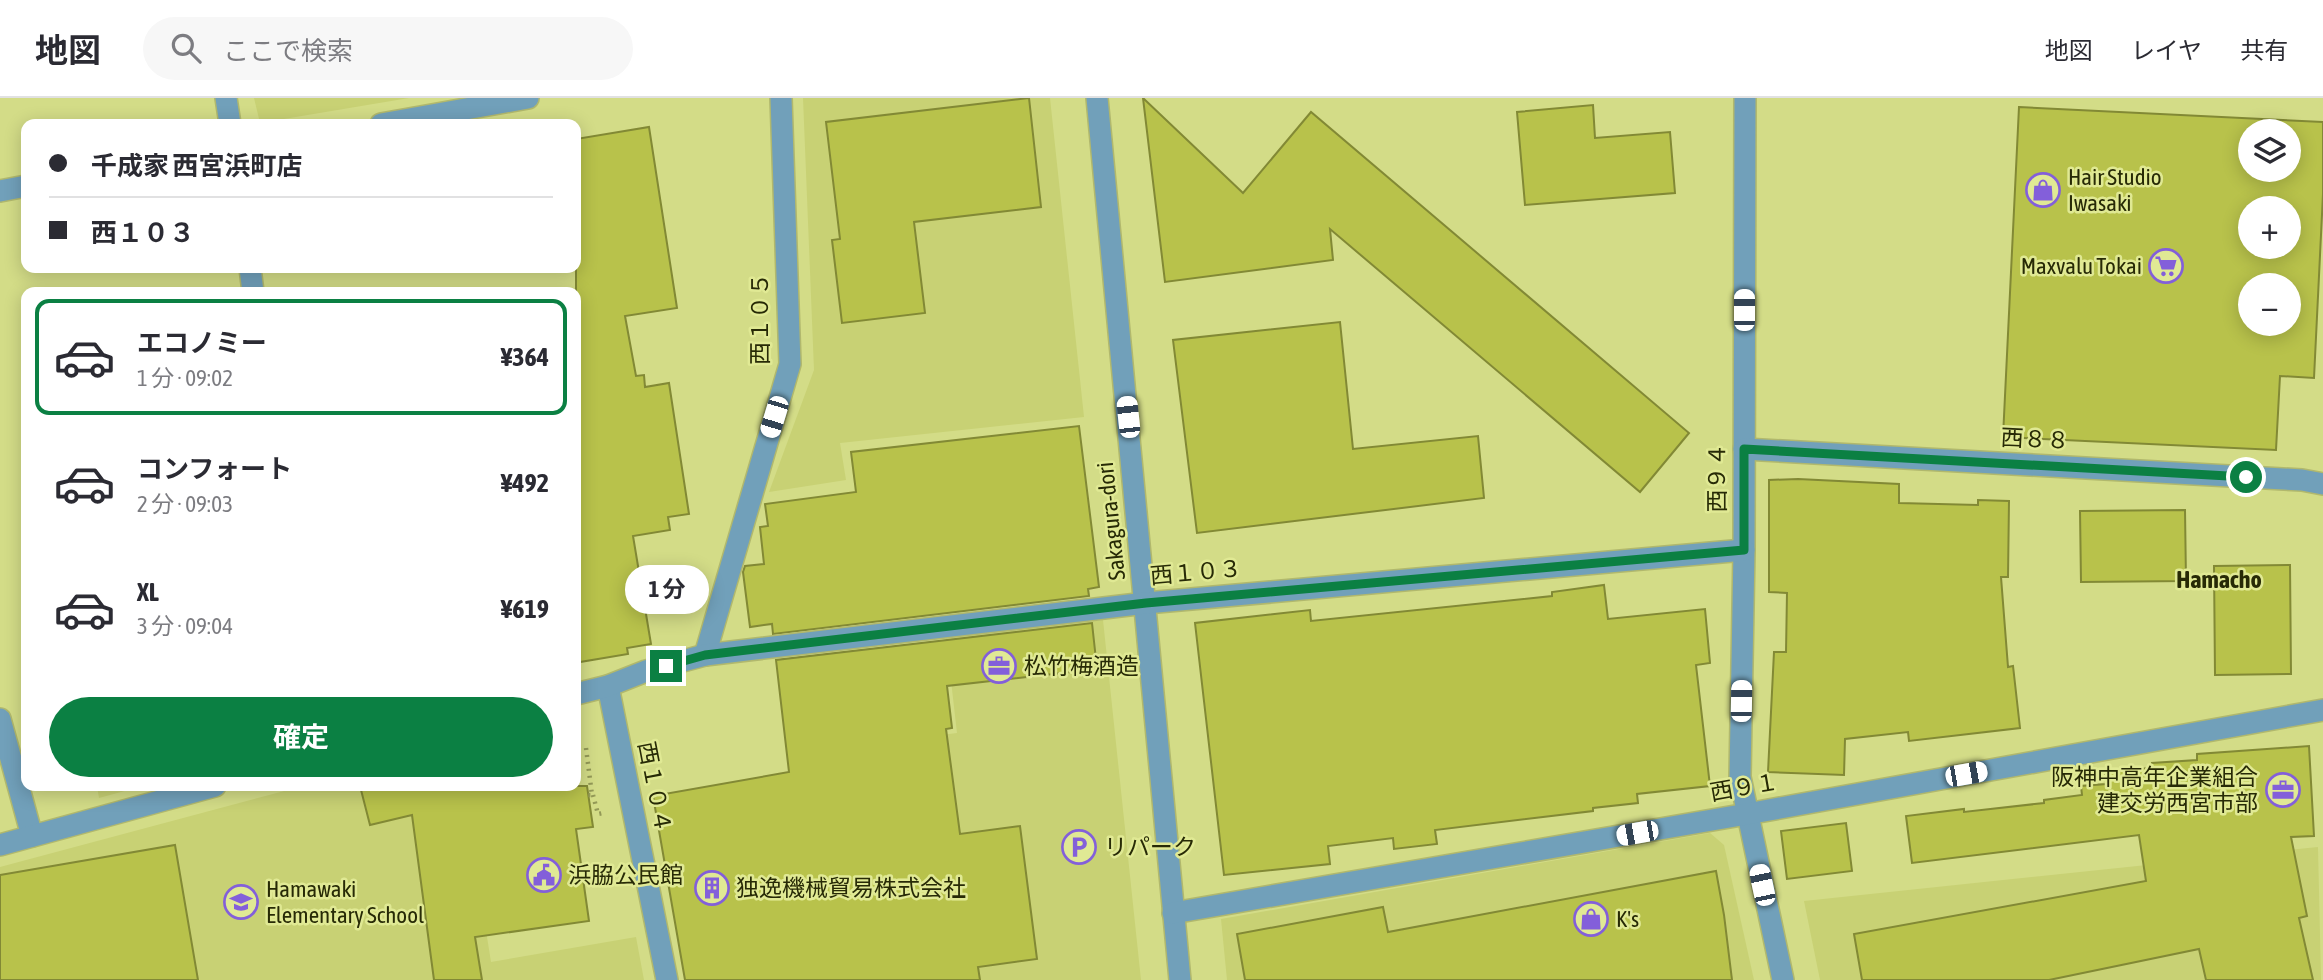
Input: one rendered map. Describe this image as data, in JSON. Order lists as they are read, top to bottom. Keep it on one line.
{"streets":{"street":["西１０５","西８８","西９４","Sakagura-dori","西１０３","西１０４","西９１"]},"crossings":[["西１０５","西１０３"],["西８８","西９４"],["西９４","西１０３"],["西９４","西９１"],["Sakagura-dori","西１０３"],["Sakagura-dori","西９１"],["西１０３","西１０４"]],"districts":["Hamacho"],"places":{"shop":["Hair Studio Iwasaki","K's"],"supermarket":["Maxvalu Tokai"],"office":["松竹梅酒造","阪神中高年企業組合 建交労西宮市部"],"parking":["リパーク"],"public building":["浜脇公民館"],"building":["独逸機械貿易株式会社"],"school or university":["Hamawaki Elementary School"]},"page":{"header":"地図","search":"ここで検索","nav":["地図","レイヤ","共有"],"map_buttons":["+","−"],"banner":["千成家 西宮浜町店","西１０３"],"list":[{"name":"エコノミー","note":"1 分 · 09:02","value":"¥364"},{"name":"コンフォート","note":"2 分 · 09:03","value":"¥492"},{"name":"XL","note":"3 分 · 09:04","value":"¥619"}],"bubble":"1 分","buttons":"確定"}}
